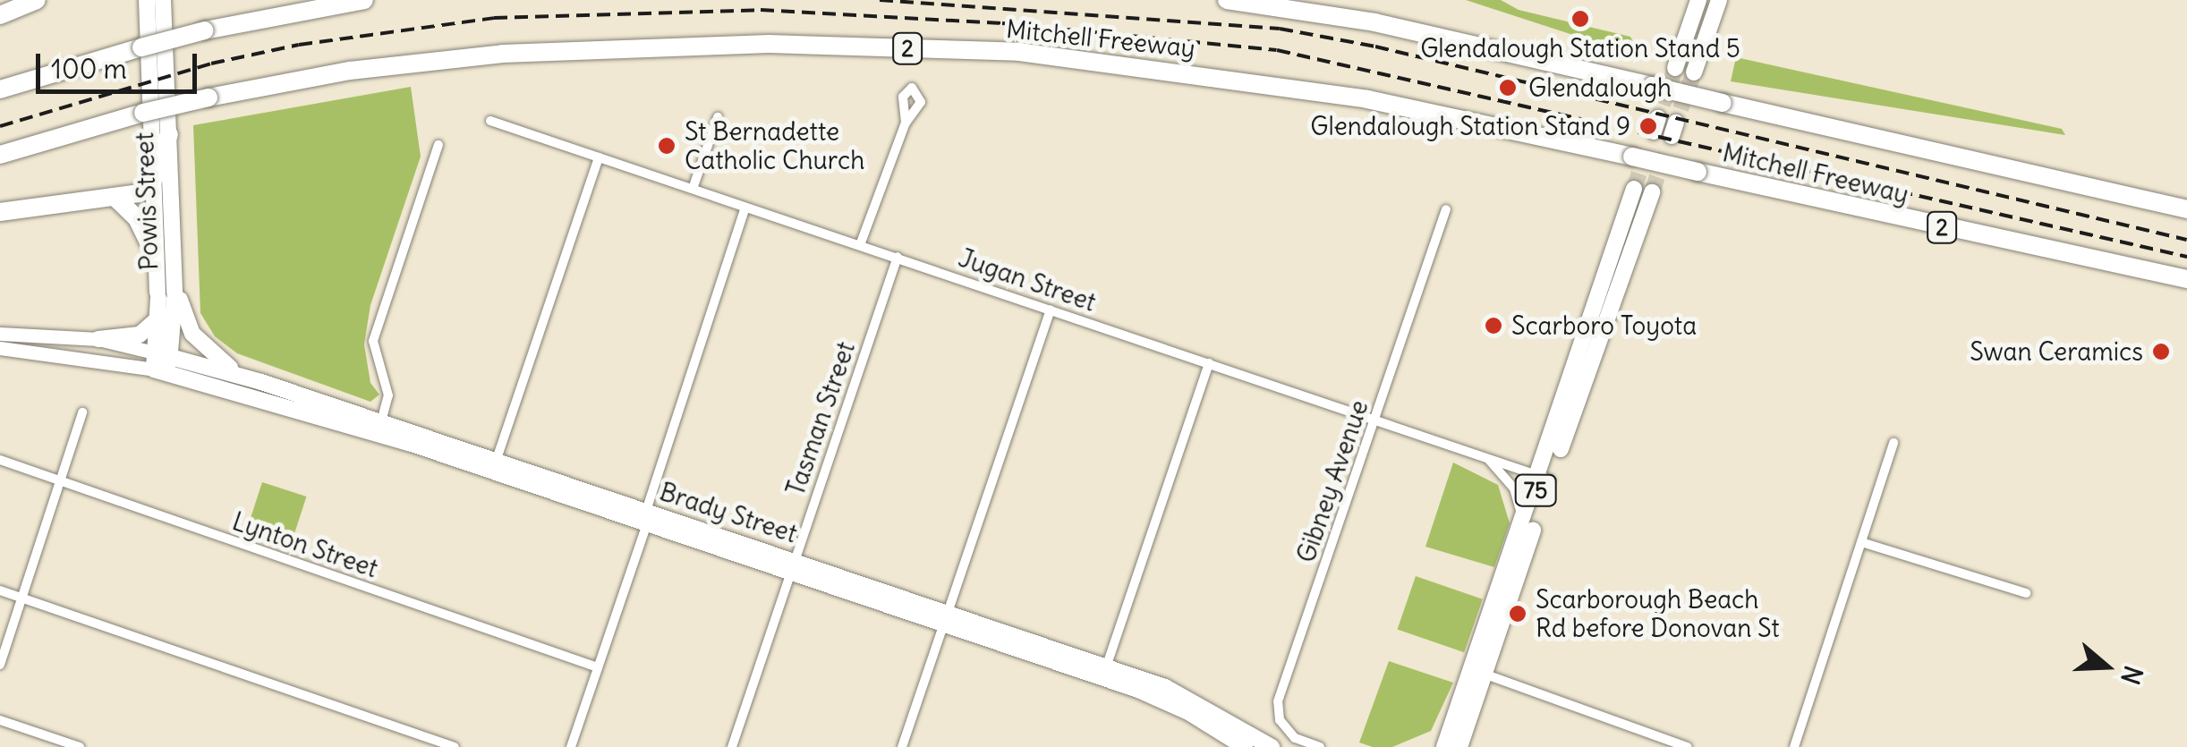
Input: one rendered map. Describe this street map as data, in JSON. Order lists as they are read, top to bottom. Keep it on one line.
{"streets":{"highway":["Mitchell Freeway","2"],"main road":["Powis Street","75","Brady Street"],"street":["Jugan Street","Tasman Street","Gibney Avenue","Lynton Street"]},"crossings":[["Powis Street","Brady Street"],["Jugan Street","Tasman Street"],["Jugan Street","Gibney Avenue"],["Jugan Street","75"],["Tasman Street","Brady Street"]],"places":["Glendalough Station Stand 5","Glendalough","Glendalough Station Stand 9","St Bernadette Catholic Church","Scarboro Toyota","Swan Ceramics","Scarborough Beach Rd before Donovan St"],"scale_bar":"100 m","north":"right"}
